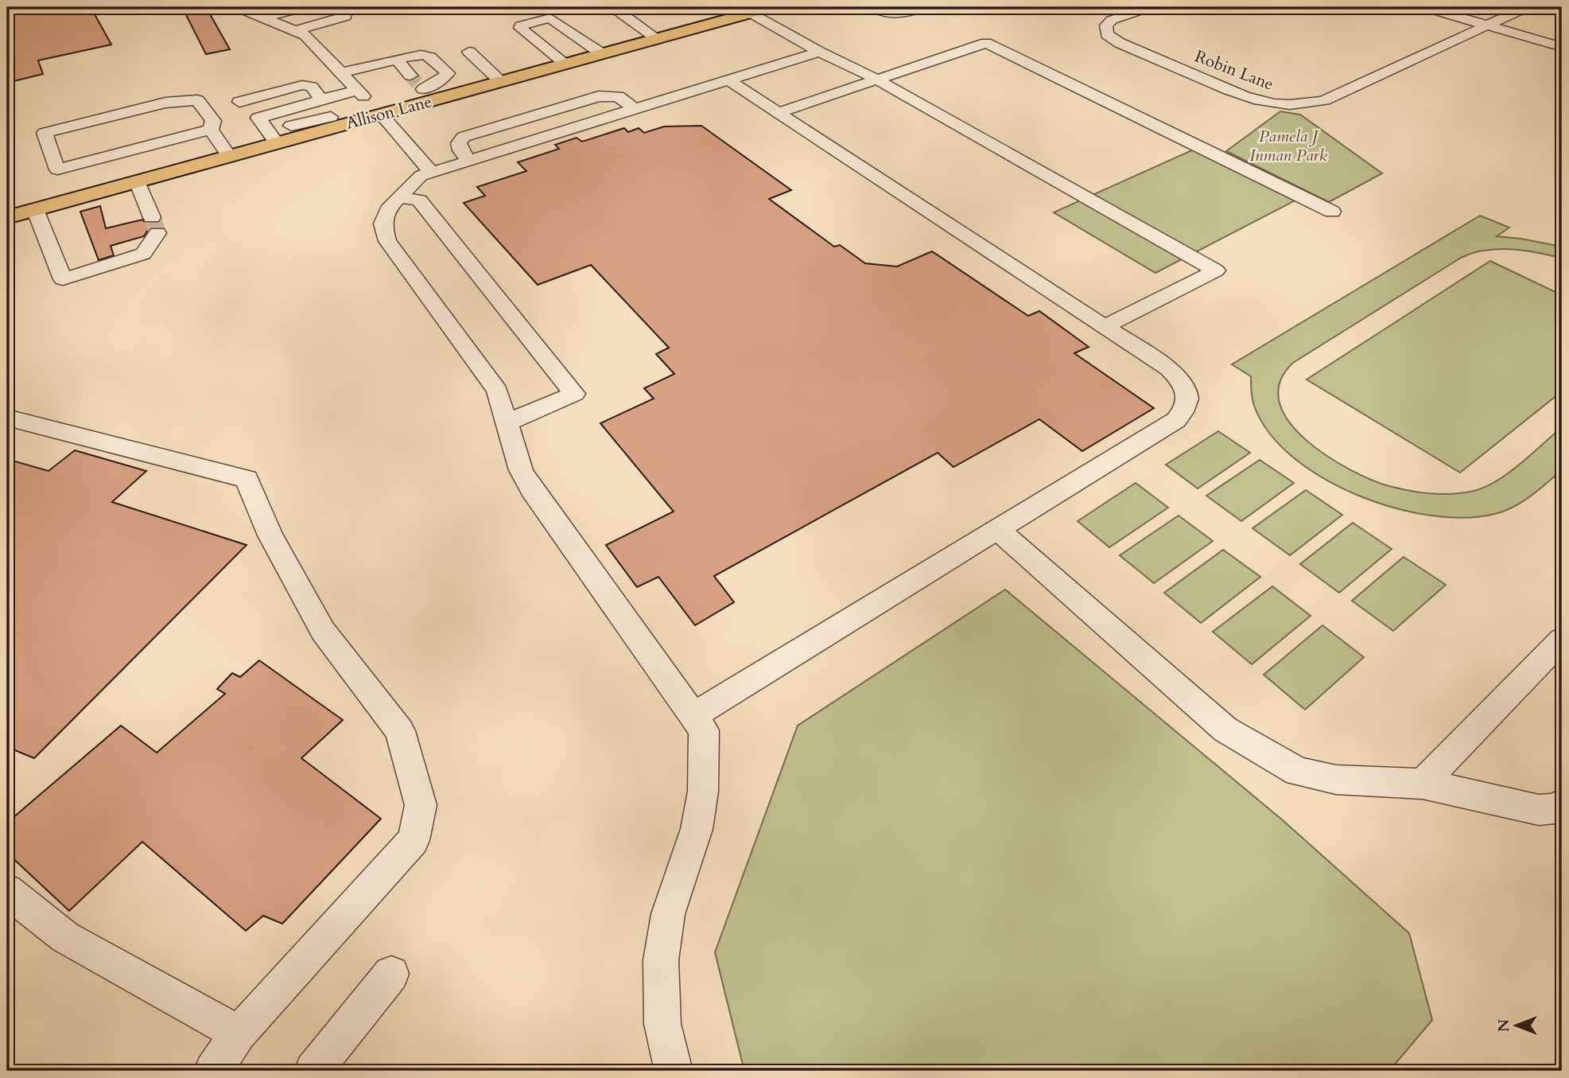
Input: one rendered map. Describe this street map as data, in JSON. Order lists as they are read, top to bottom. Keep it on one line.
{"streets":{"main road":["Allison Lane"],"street":["Robin Lane"]},"parks":["Pamela J Inman Park"],"north":"left"}
